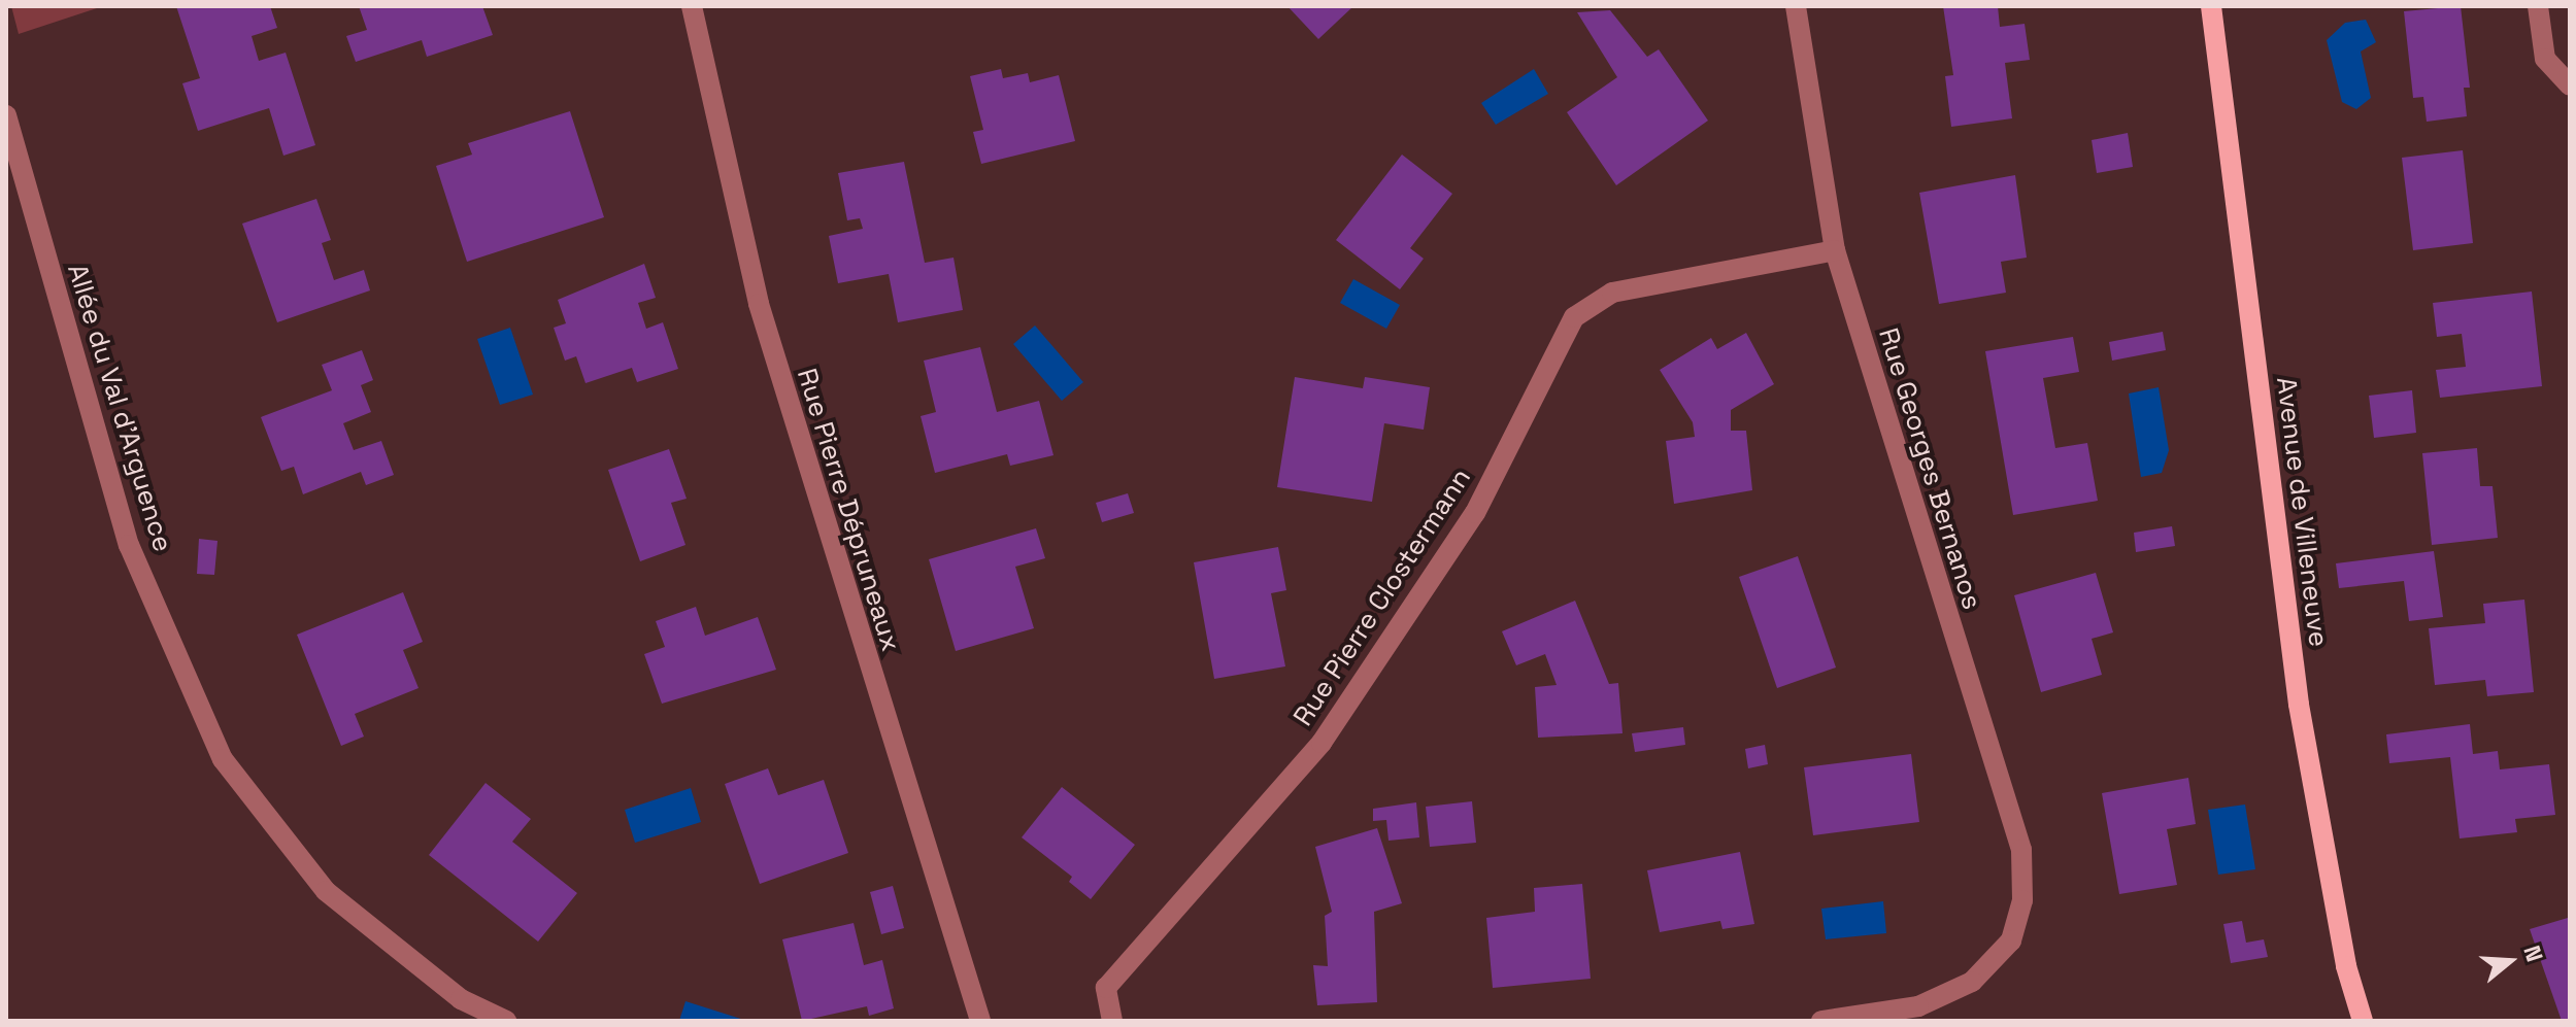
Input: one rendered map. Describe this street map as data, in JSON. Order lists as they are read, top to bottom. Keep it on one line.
{"streets":{"main road":["Avenue de Villeneuve"],"street":["Allée du Val d'Arguence","Rue Georges Bernanos","Rue Pierre Dépruneaux","Rue Pierre Clostermann"]},"crossings":[["Rue Georges Bernanos","Rue Pierre Clostermann"]],"north":"right"}
